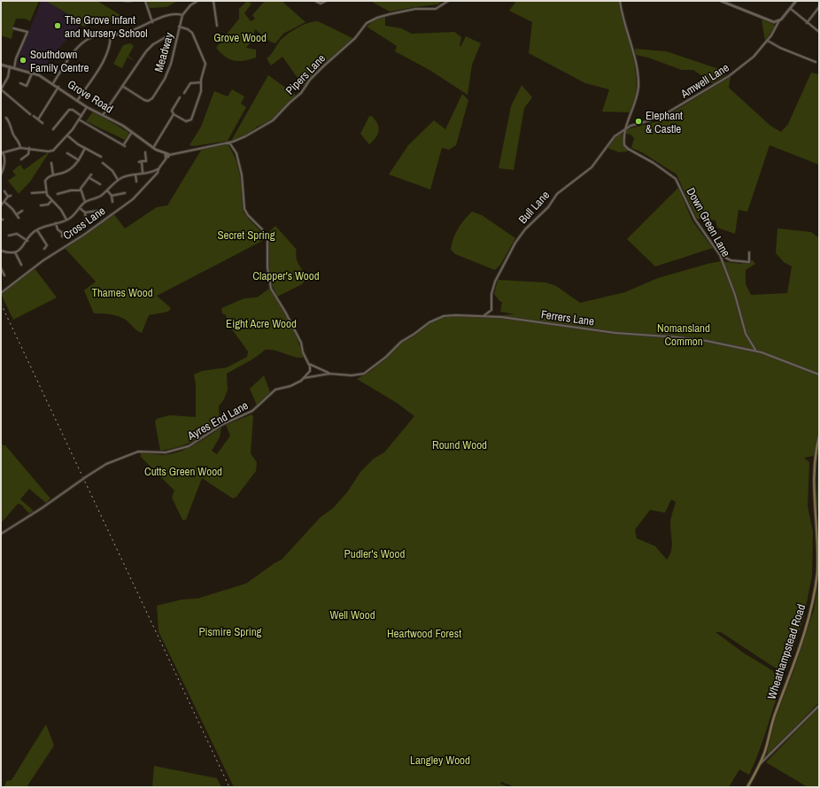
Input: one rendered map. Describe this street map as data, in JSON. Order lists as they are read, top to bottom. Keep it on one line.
{"streets":{"main road":["Wheathampstead Road"],"street":["Meadway","Pipers Lane","Amwell Lane","Grove Road","Bull Lane","Down Green Lane","Cross Lane","Ferrers Lane","Ayres End Lane"]},"crossings":[["Pipers Lane","Grove Road"],["Pipers Lane","Cross Lane"],["Amwell Lane","Bull Lane"],["Amwell Lane","Down Green Lane"],["Grove Road","Cross Lane"],["Bull Lane","Down Green Lane"],["Bull Lane","Ferrers Lane"],["Down Green Lane","Ferrers Lane"],["Ferrers Lane","Ayres End Lane"]],"parks":["Grove Wood","Secret Spring","Clapper's Wood","Thames Wood","Eight Acre Wood","Nomansland Common","Round Wood","Cutts Green Wood","Pudler's Wood","Well Wood","Pismire Spring","Heartwood Forest","Langley Wood"],"places":["The Grove Infant and Nursery School","Southdown Family Centre","Elephant & Castle"]}
